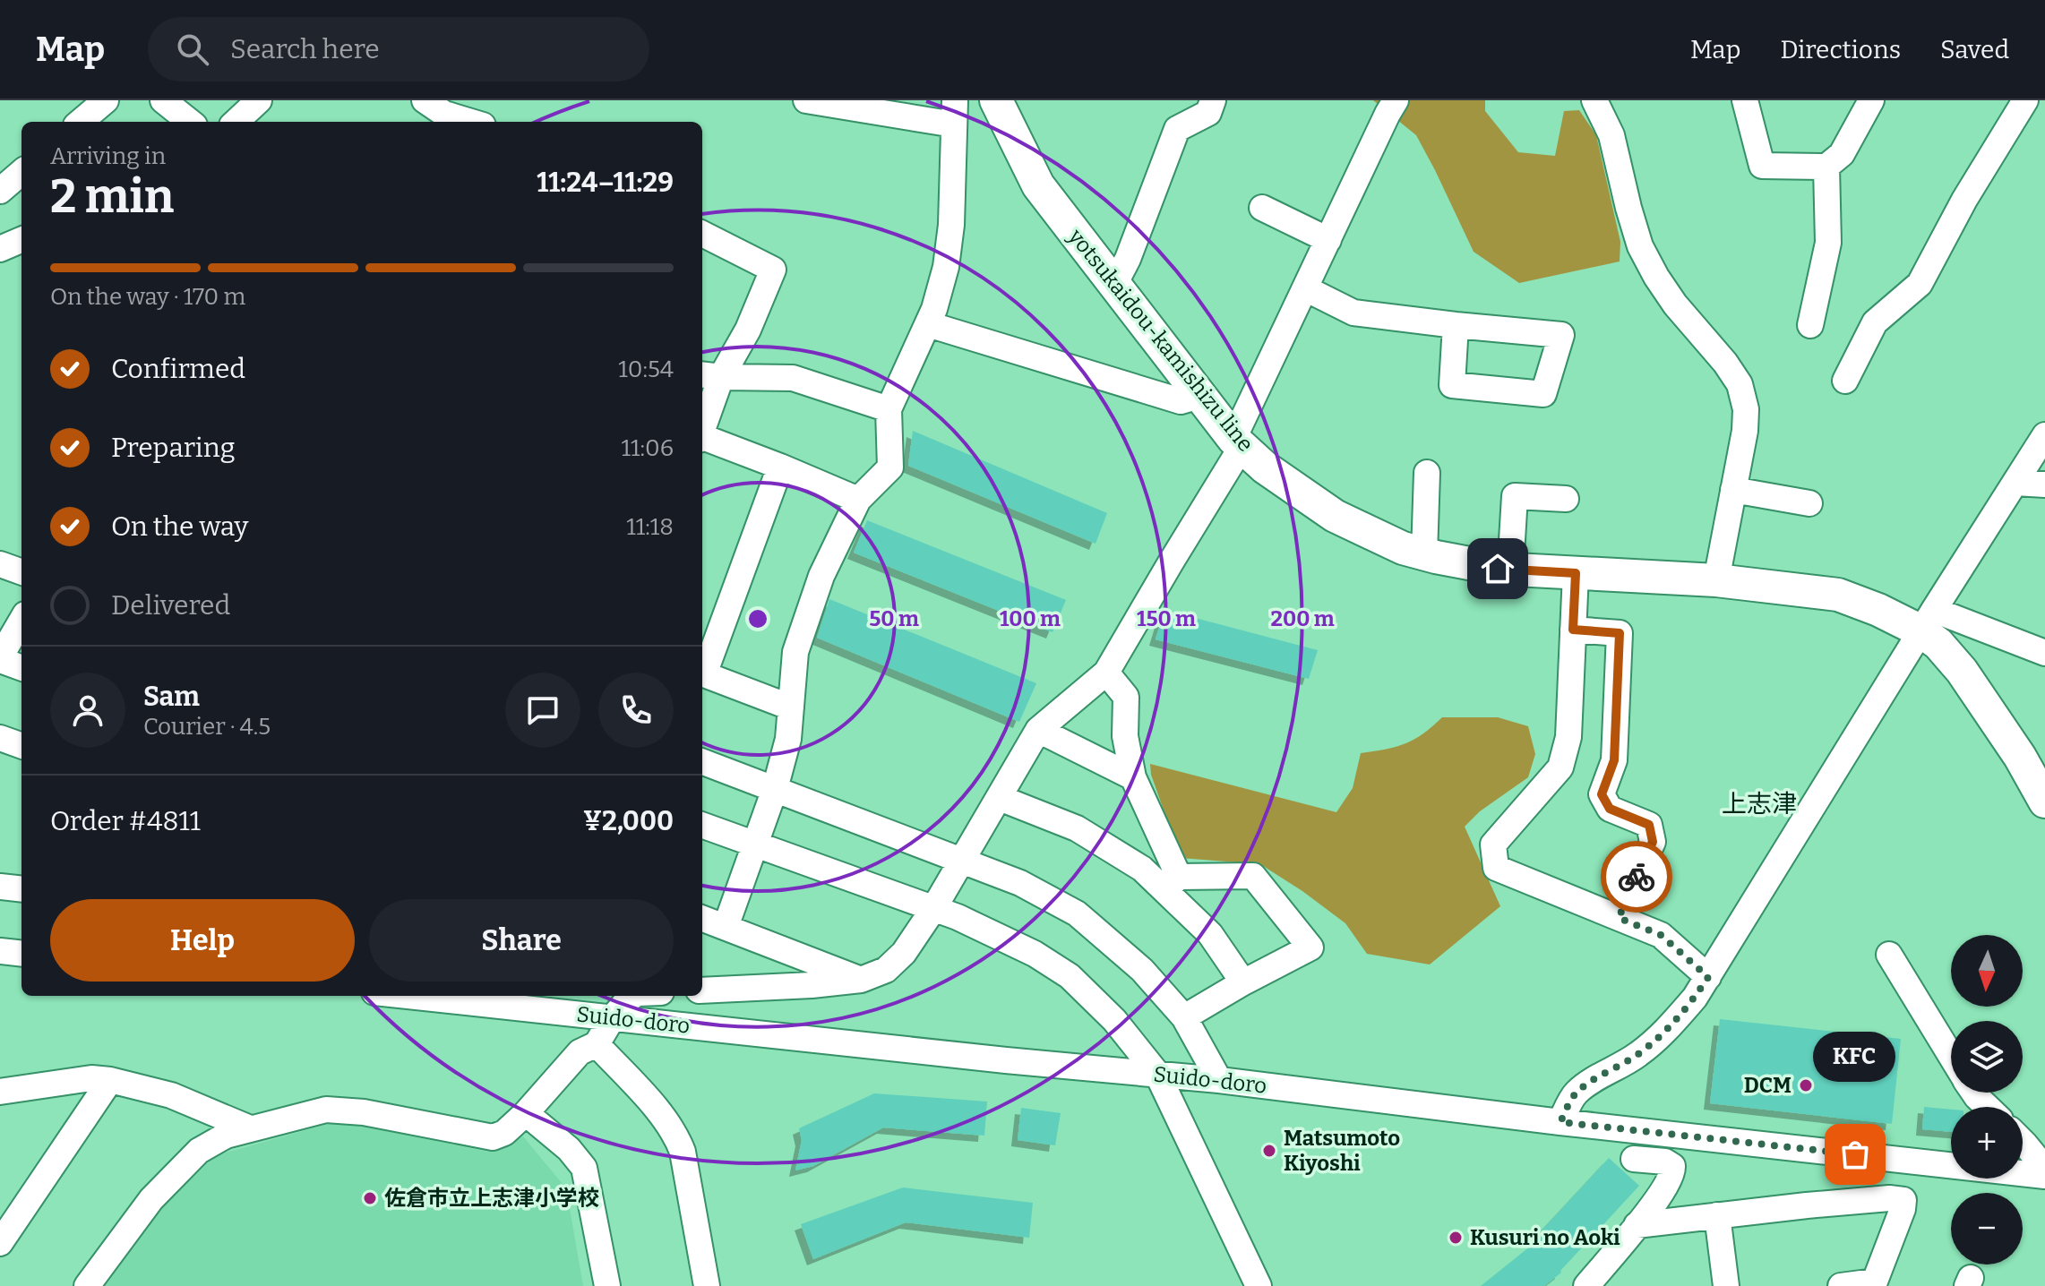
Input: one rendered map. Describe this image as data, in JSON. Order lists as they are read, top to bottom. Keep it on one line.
{"streets":{"main road":["yotsukaidou-kamishizu line"],"street":["Suido-doro"]},"districts":["上志津"],"places":["DCM","Matsumoto Kiyoshi","KFC","佐倉市立上志津小学校","Kusuri no Aoki"],"north":"bottom","page":{"header":"Map","search":"Search here","nav":["Map","Directions","Saved"],"heading":["2 min","Arriving in","11:24–11:29"],"panel":["Sam","Courier · 4.5","Order #4811","¥2,000"],"bar":"On the way · 170 m","list":[["Confirmed","10:54"],["Preparing","11:06"],["On the way","11:18"],"Delivered"],"buttons":["Help","Share"],"map_buttons":["+","−"],"bubble":"KFC"},"rings":["50 m","100 m","150 m","200 m"]}
